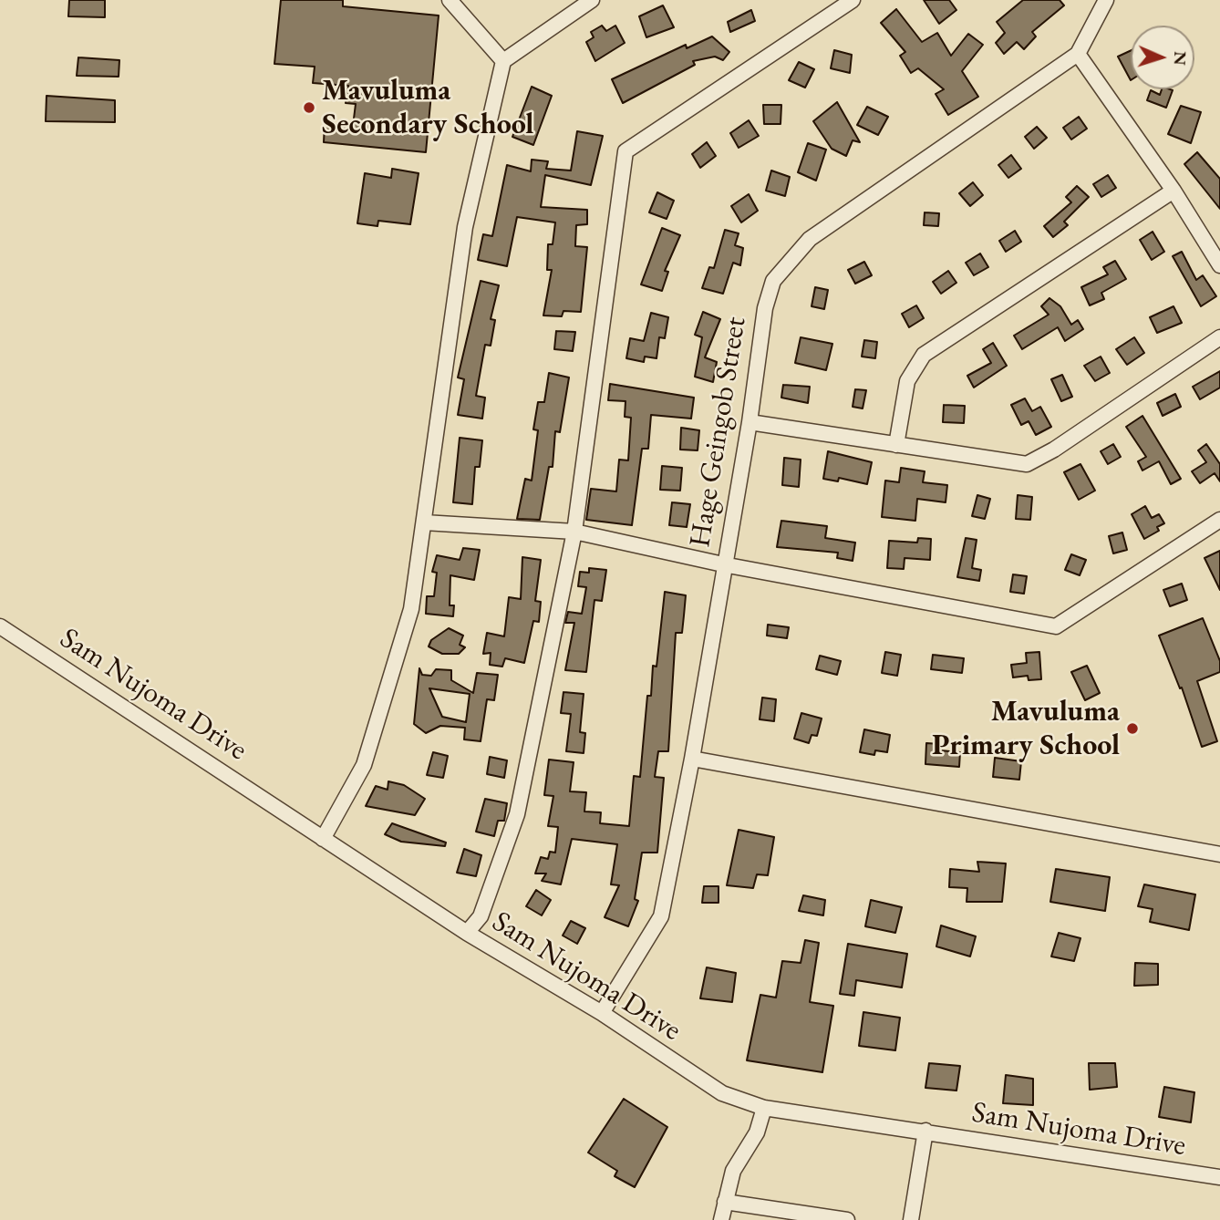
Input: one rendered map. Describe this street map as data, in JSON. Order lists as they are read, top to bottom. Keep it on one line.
{"streets":{"street":["Hage Geingob Street","Sam Nujoma Drive"]},"crossings":[["Hage Geingob Street","Sam Nujoma Drive"]],"places":["Mavuluma Secondary School","Mavuluma Primary School"],"north":"right"}
